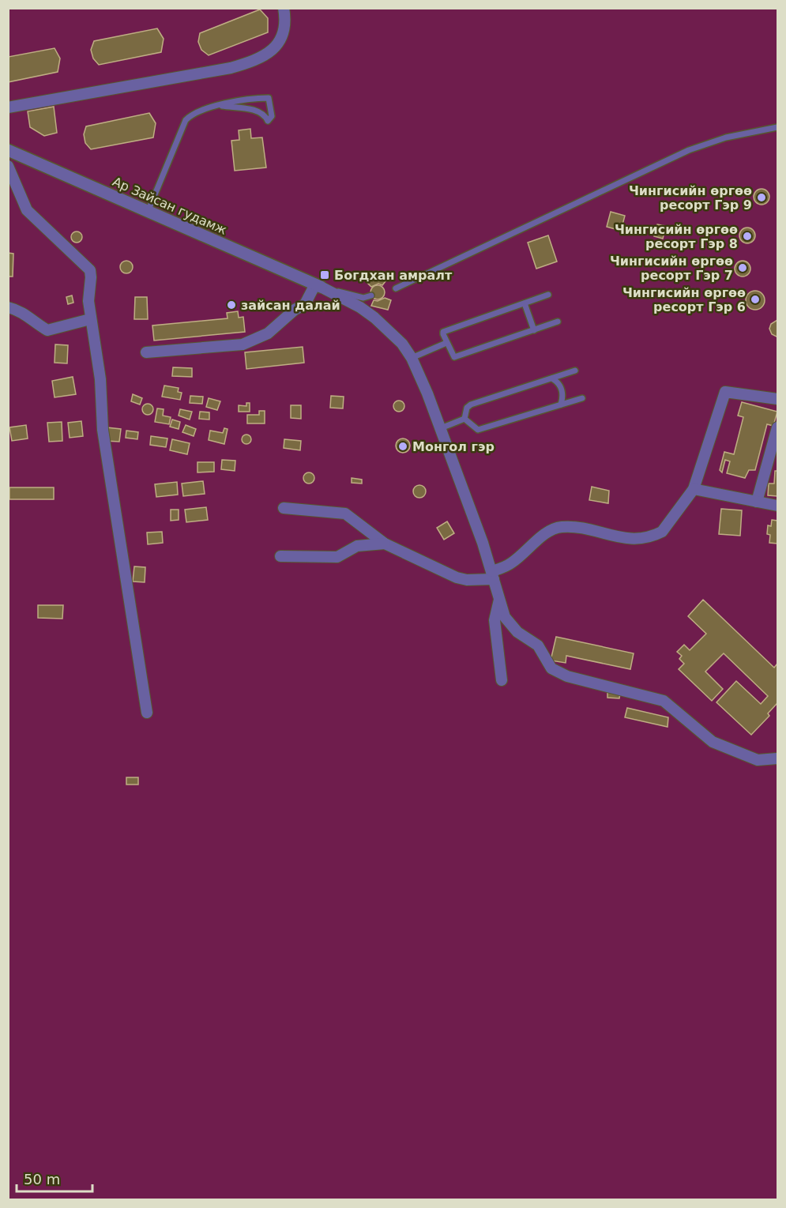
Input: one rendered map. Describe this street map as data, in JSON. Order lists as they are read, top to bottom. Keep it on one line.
{"streets":{"street":["Ар Зайсан гудамж"]},"places":{"other":["Чингисийн өргөө ресорт Гэр 9","Чингисийн өргөө ресорт Гэр 8","Чингисийн өргөө ресорт Гэр 7","Чингисийн өргөө ресорт Гэр 6","зайсан далай","Монгол гэр"],"transit":["Богдхан амралт"]},"scale_bar":"50 m"}
